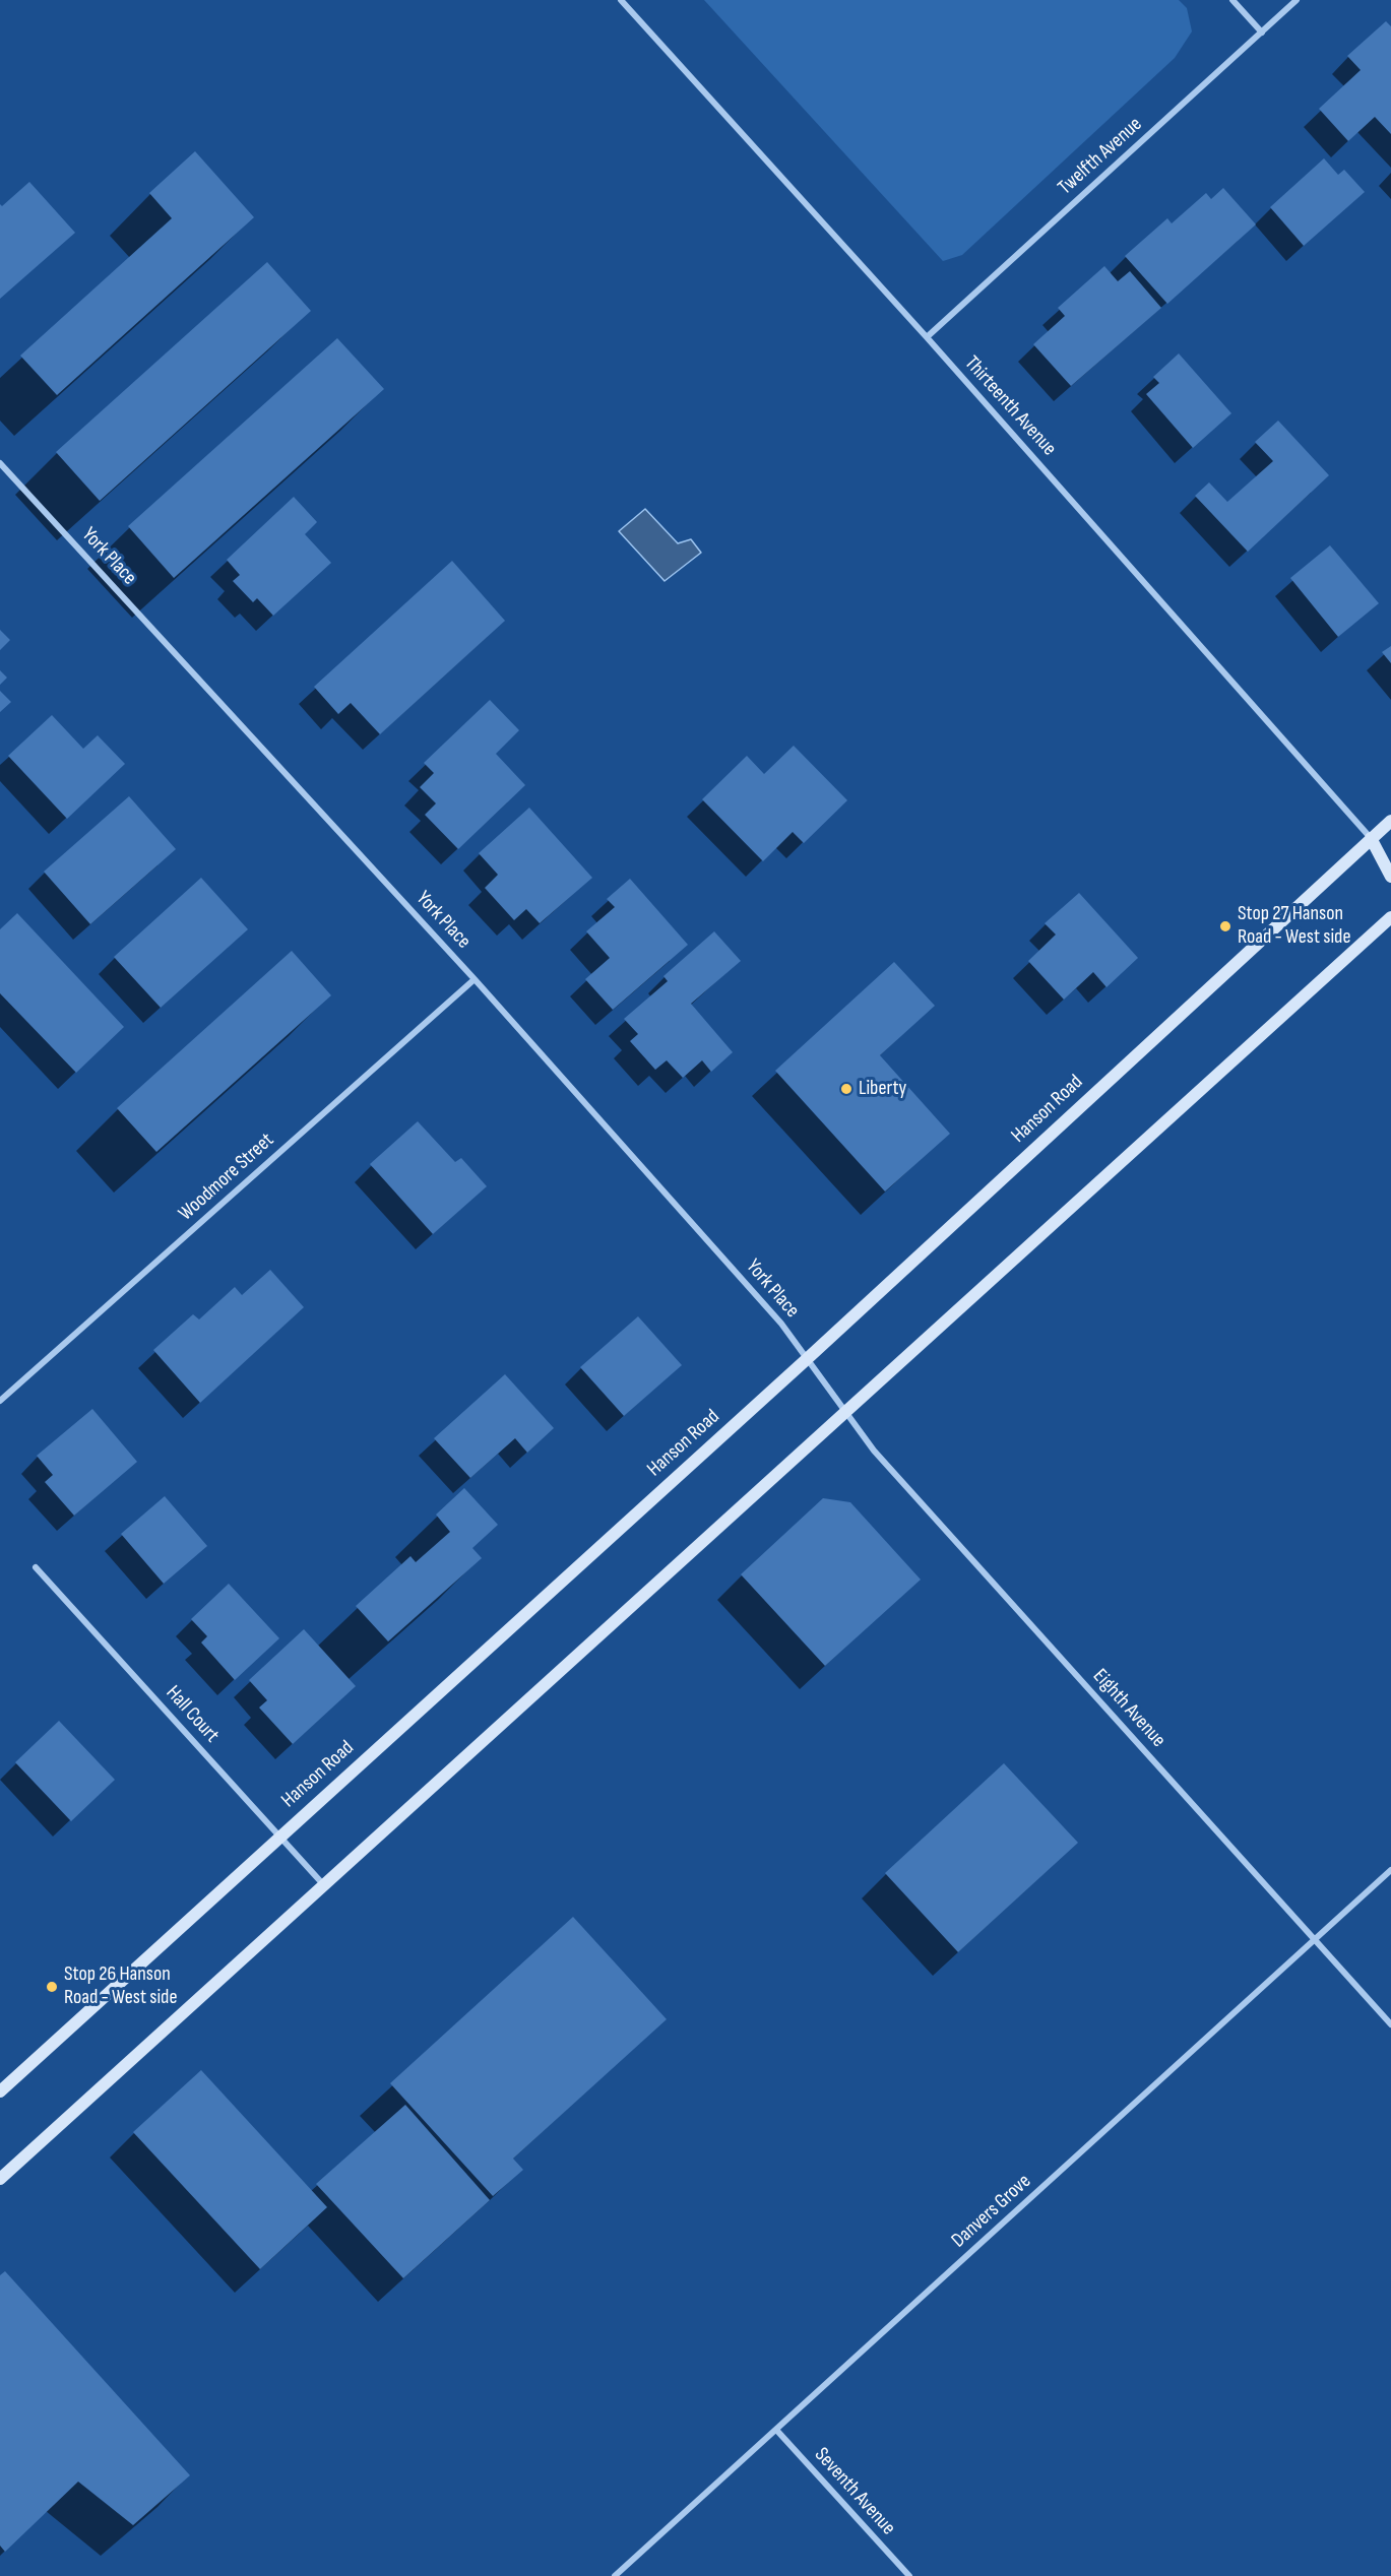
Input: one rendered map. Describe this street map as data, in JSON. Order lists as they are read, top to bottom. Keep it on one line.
{"streets":{"main road":["Hanson Road"],"street":["Twelfth Avenue","Thirteenth Avenue","York Place","Woodmore Street","Eighth Avenue","Hall Court","Danvers Grove","Seventh Avenue"]},"crossings":[["Twelfth Avenue","Thirteenth Avenue"],["Thirteenth Avenue","Hanson Road"],["York Place","Hanson Road"],["York Place","Woodmore Street"],["York Place","Eighth Avenue"],["Hanson Road","Hall Court"],["Eighth Avenue","Danvers Grove"],["Danvers Grove","Seventh Avenue"]],"places":["Stop 27 Hanson Road - West side","Liberty","Stop 26 Hanson Road - West side"]}
